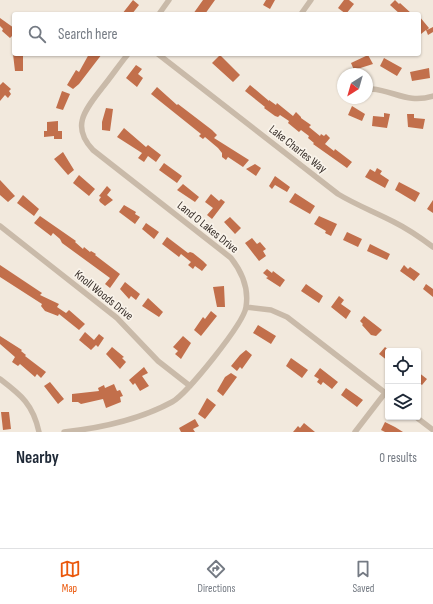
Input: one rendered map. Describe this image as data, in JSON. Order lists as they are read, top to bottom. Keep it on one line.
{"streets":{"street":["Lake Charles Way","Land O Lakes Drive","Knoll Woods Drive"]},"crossings":[["Land O Lakes Drive","Knoll Woods Drive"]],"north":"bottom left","page":{"search":"Search here","heading":["Nearby","0 results"],"nav":["Map","Directions","Saved"]}}
